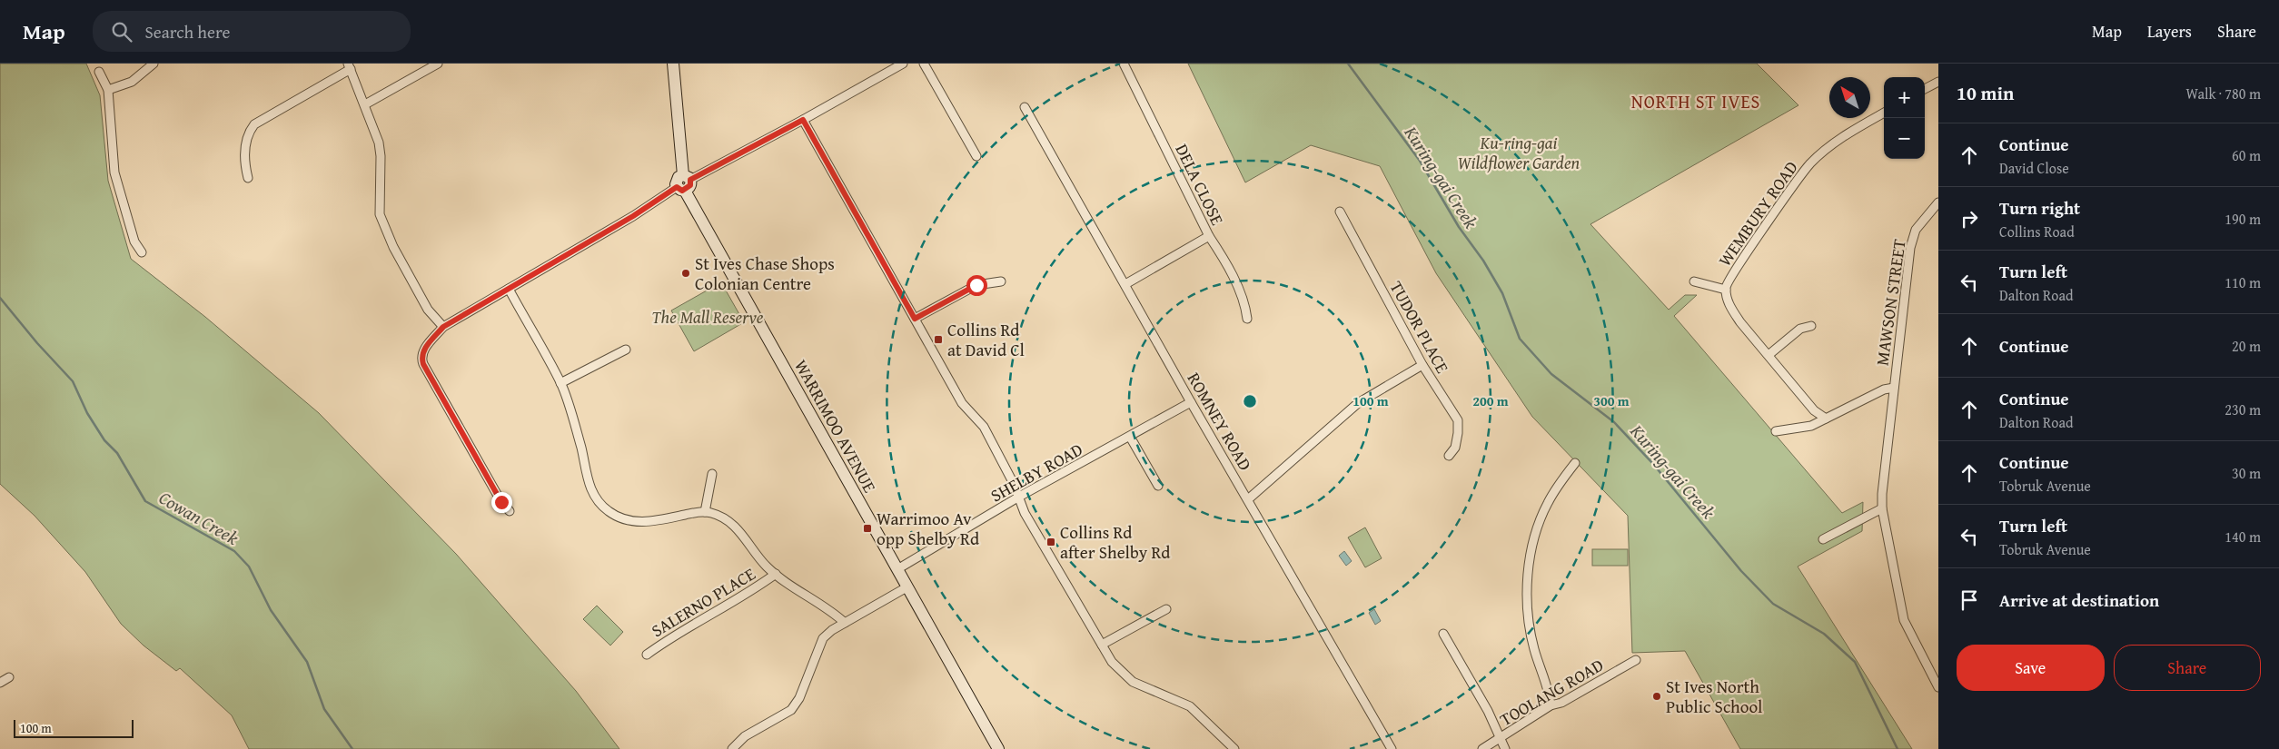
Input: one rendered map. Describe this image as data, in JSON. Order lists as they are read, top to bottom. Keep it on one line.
{"streets":{"street":["DELA CLOSE","WEMBURY ROAD","MAWSON STREET","TUDOR PLACE","ROMNEY ROAD","WARRIMOO AVENUE","SHELBY ROAD","SALERNO PLACE","TOOLANG ROAD"]},"crossings":[["ROMNEY ROAD","SHELBY ROAD"],["WARRIMOO AVENUE","SHELBY ROAD"]],"districts":["NORTH ST IVES"],"water":["Kuring-gai Creek","Cowan Creek"],"parks":["Ku-ring-gai Wildflower Garden","The Mall Reserve"],"places":{"other":["St Ives Chase Shops Colonian Centre","St Ives North Public School"],"transit":["Collins Rd at David Cl","Warrimoo Av opp Shelby Rd","Collins Rd after Shelby Rd"]},"scale_bar":"100 m","north":"top left","page":{"header":"Map","search":"Search here","nav":["Map","Layers","Share"],"heading":["10 min","Walk · 780 m"],"map_buttons":["+","−"],"list":[["Continue","David Close","60 m"],["Turn right","Collins Road","190 m"],["Turn left","Dalton Road","110 m"],["Continue","20 m"],["Continue","Dalton Road","230 m"],["Continue","Tobruk Avenue","30 m"],["Turn left","Tobruk Avenue","140 m"],"Arrive at destination"],"buttons":["Save","Share"],"scale":"100 m"},"rings":["100 m","200 m","300 m"]}
